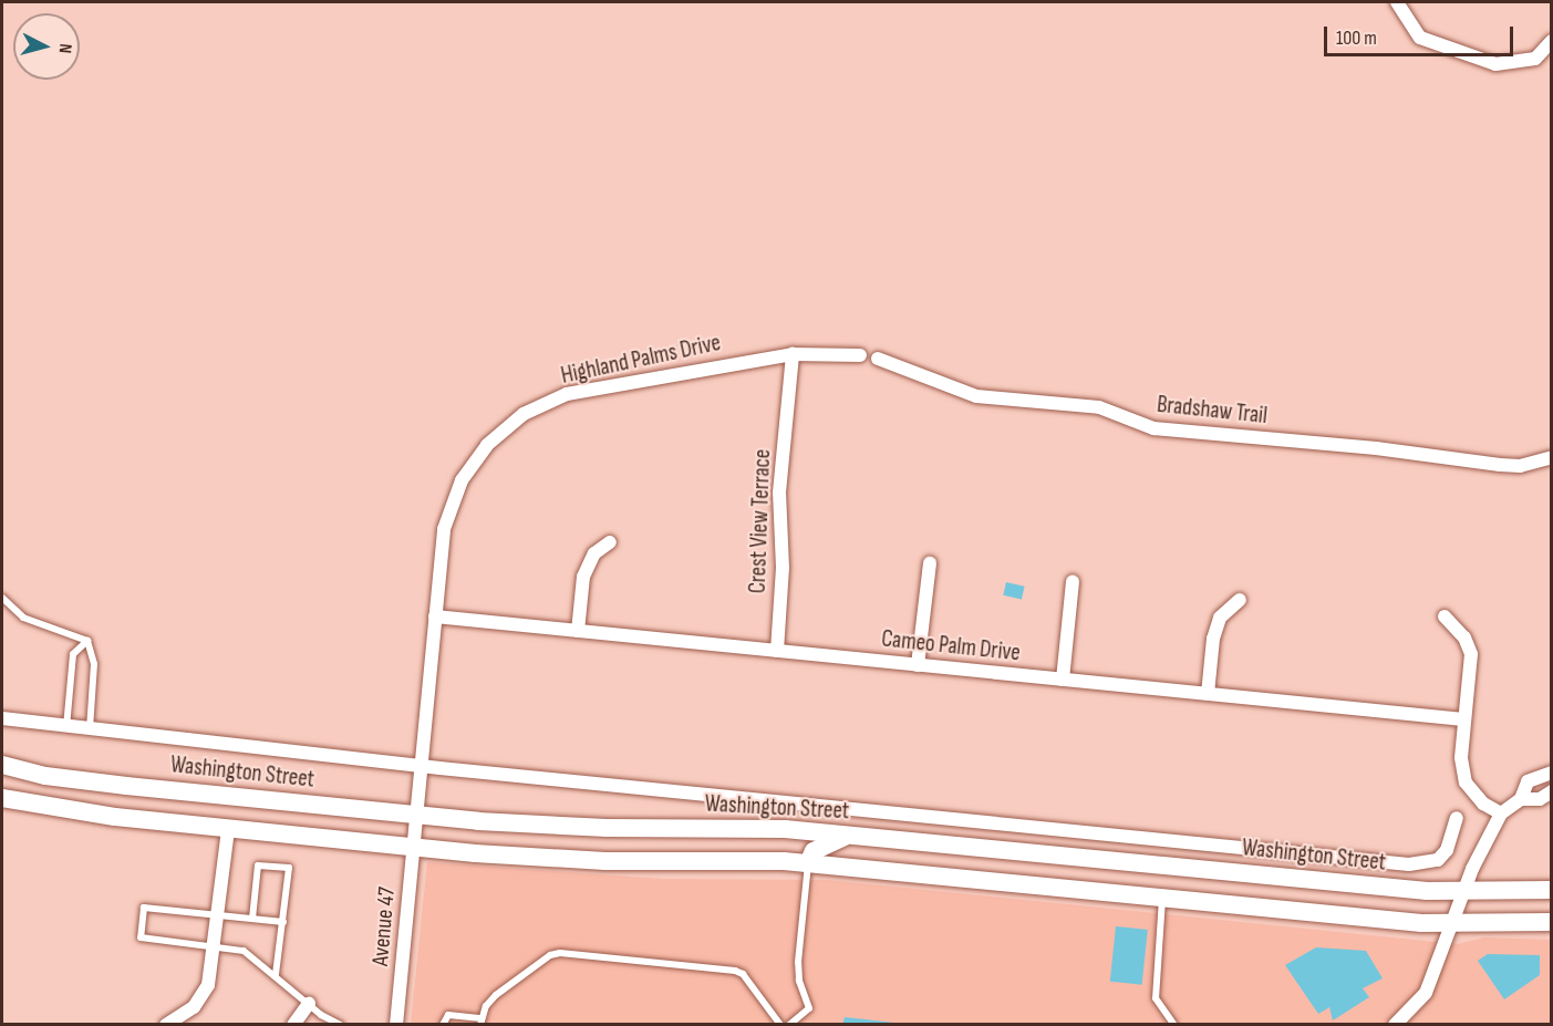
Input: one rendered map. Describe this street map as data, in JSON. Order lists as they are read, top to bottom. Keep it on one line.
{"streets":{"main road":["Washington Street"],"street":["Highland Palms Drive","Bradshaw Trail","Crest View Terrace","Cameo Palm Drive","Avenue 47"]},"crossings":[["Highland Palms Drive","Crest View Terrace"],["Highland Palms Drive","Cameo Palm Drive"],["Highland Palms Drive","Washington Street"],["Highland Palms Drive","Avenue 47"],["Crest View Terrace","Cameo Palm Drive"],["Washington Street","Avenue 47"]],"scale_bar":"100 m","north":"right"}
